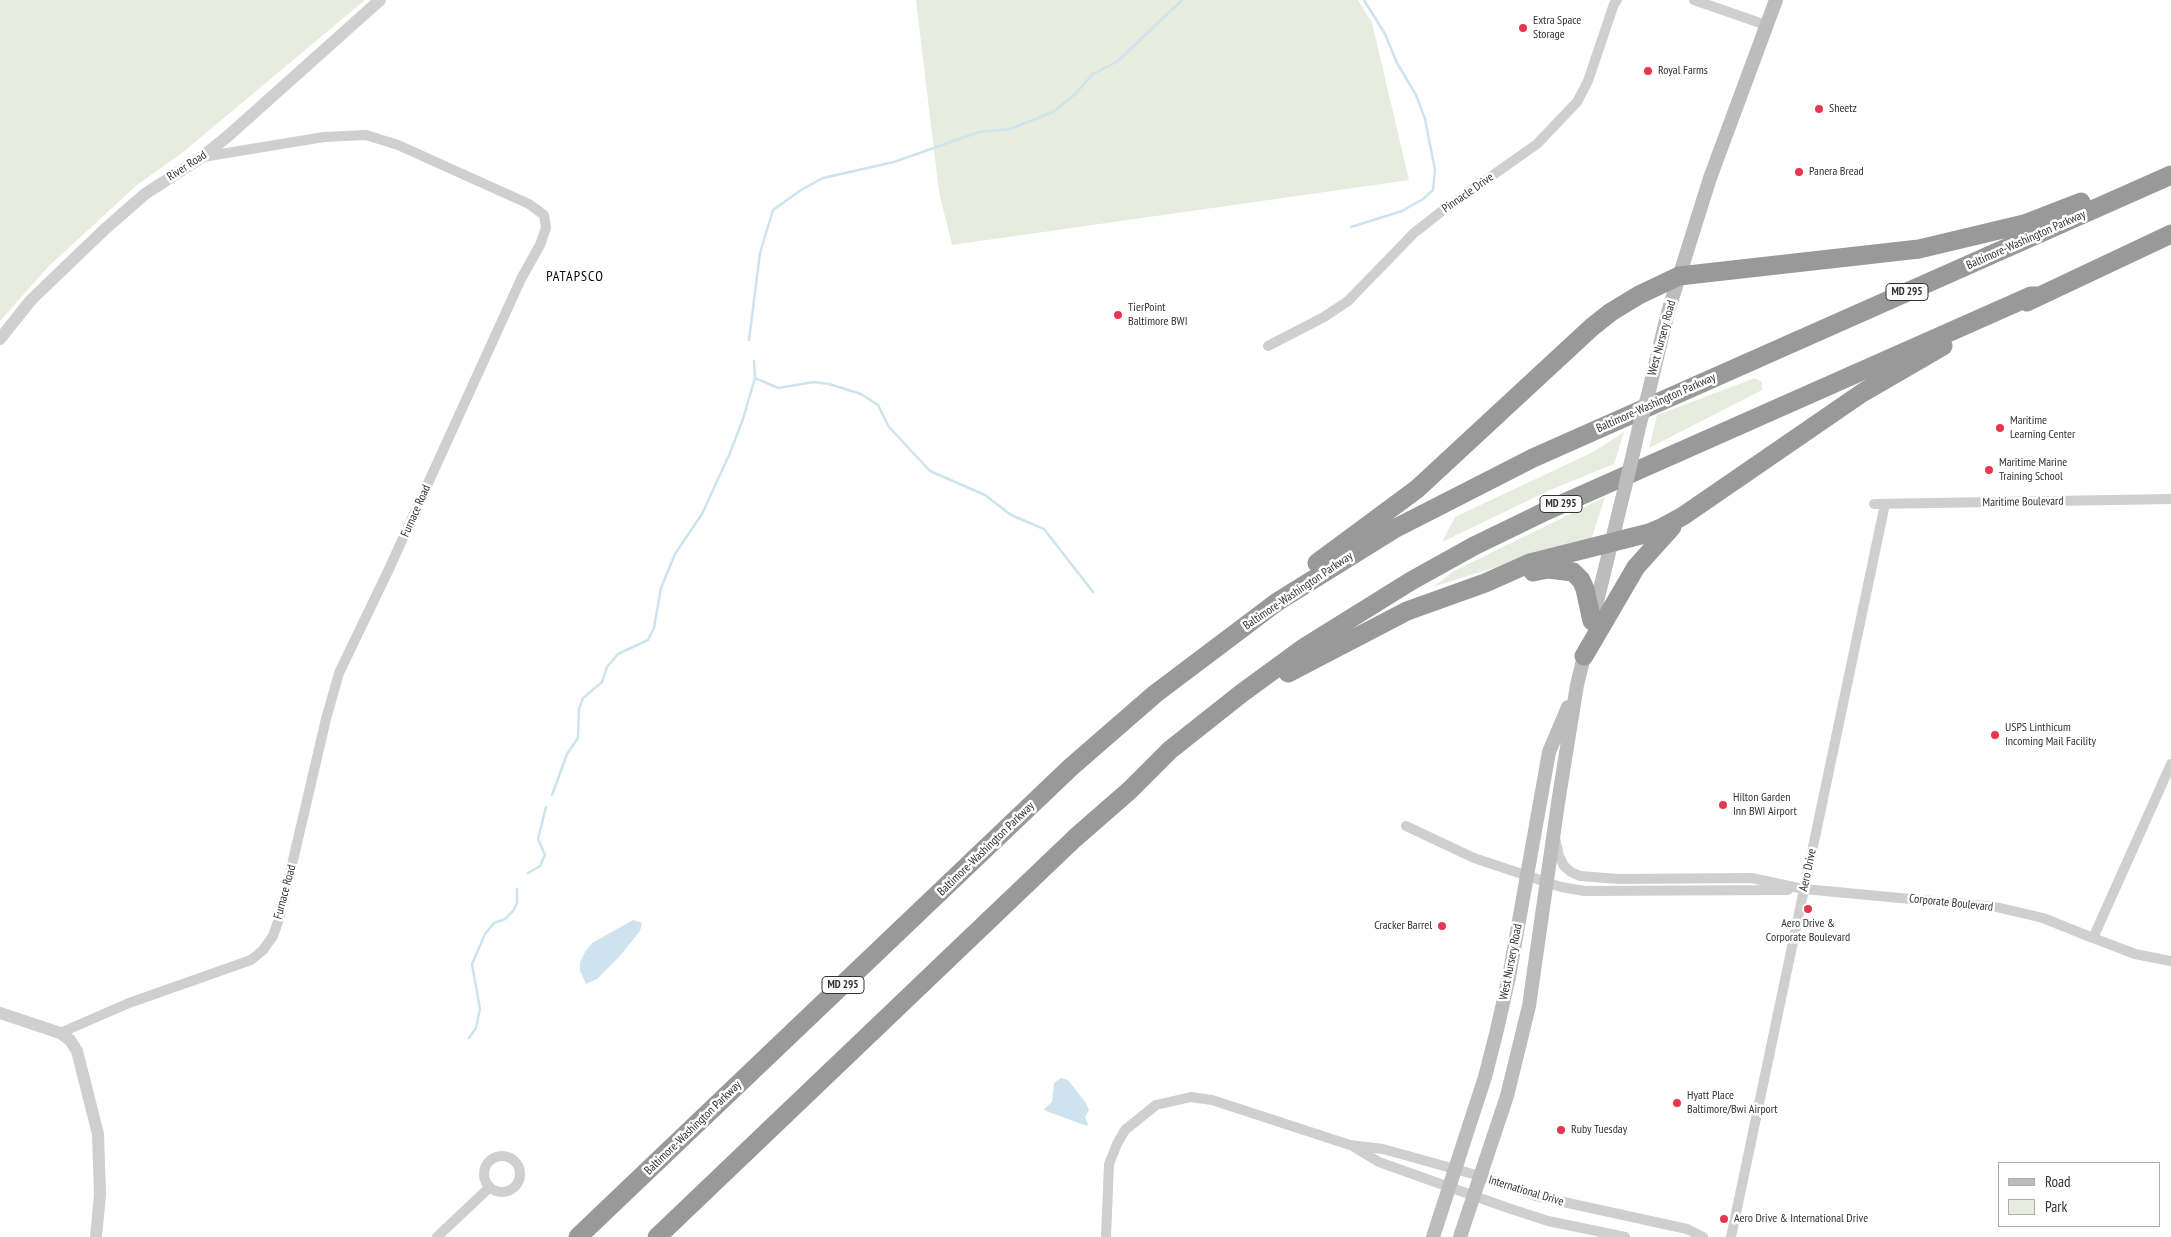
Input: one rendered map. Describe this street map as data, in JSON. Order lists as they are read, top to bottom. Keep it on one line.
{"streets":{"highway":["Baltimore-Washington Parkway","MD 295"],"main road":["West Nursery Road"],"street":["River Road","Pinnacle Drive","Maritime Boulevard","Furnace Road","Aero Drive","Corporate Boulevard","International Drive"]},"crossings":[["River Road","Furnace Road"],["West Nursery Road","Corporate Boulevard"],["West Nursery Road","International Drive"],["Maritime Boulevard","Aero Drive"],["Aero Drive","Corporate Boulevard"]],"districts":["PATAPSCO"],"places":["Extra Space Storage","Royal Farms","Sheetz","Panera Bread","TierPoint Baltimore BWI","Maritime Learning Center","Maritime Marine Training School","USPS Linthicum Incoming Mail Facility","Hilton Garden Inn BWI Airport","Aero Drive & Corporate Boulevard","Cracker Barrel","Hyatt Place Baltimore/Bwi Airport","Ruby Tuesday","Aero Drive & International Drive"],"legend":["Road","Park"]}
